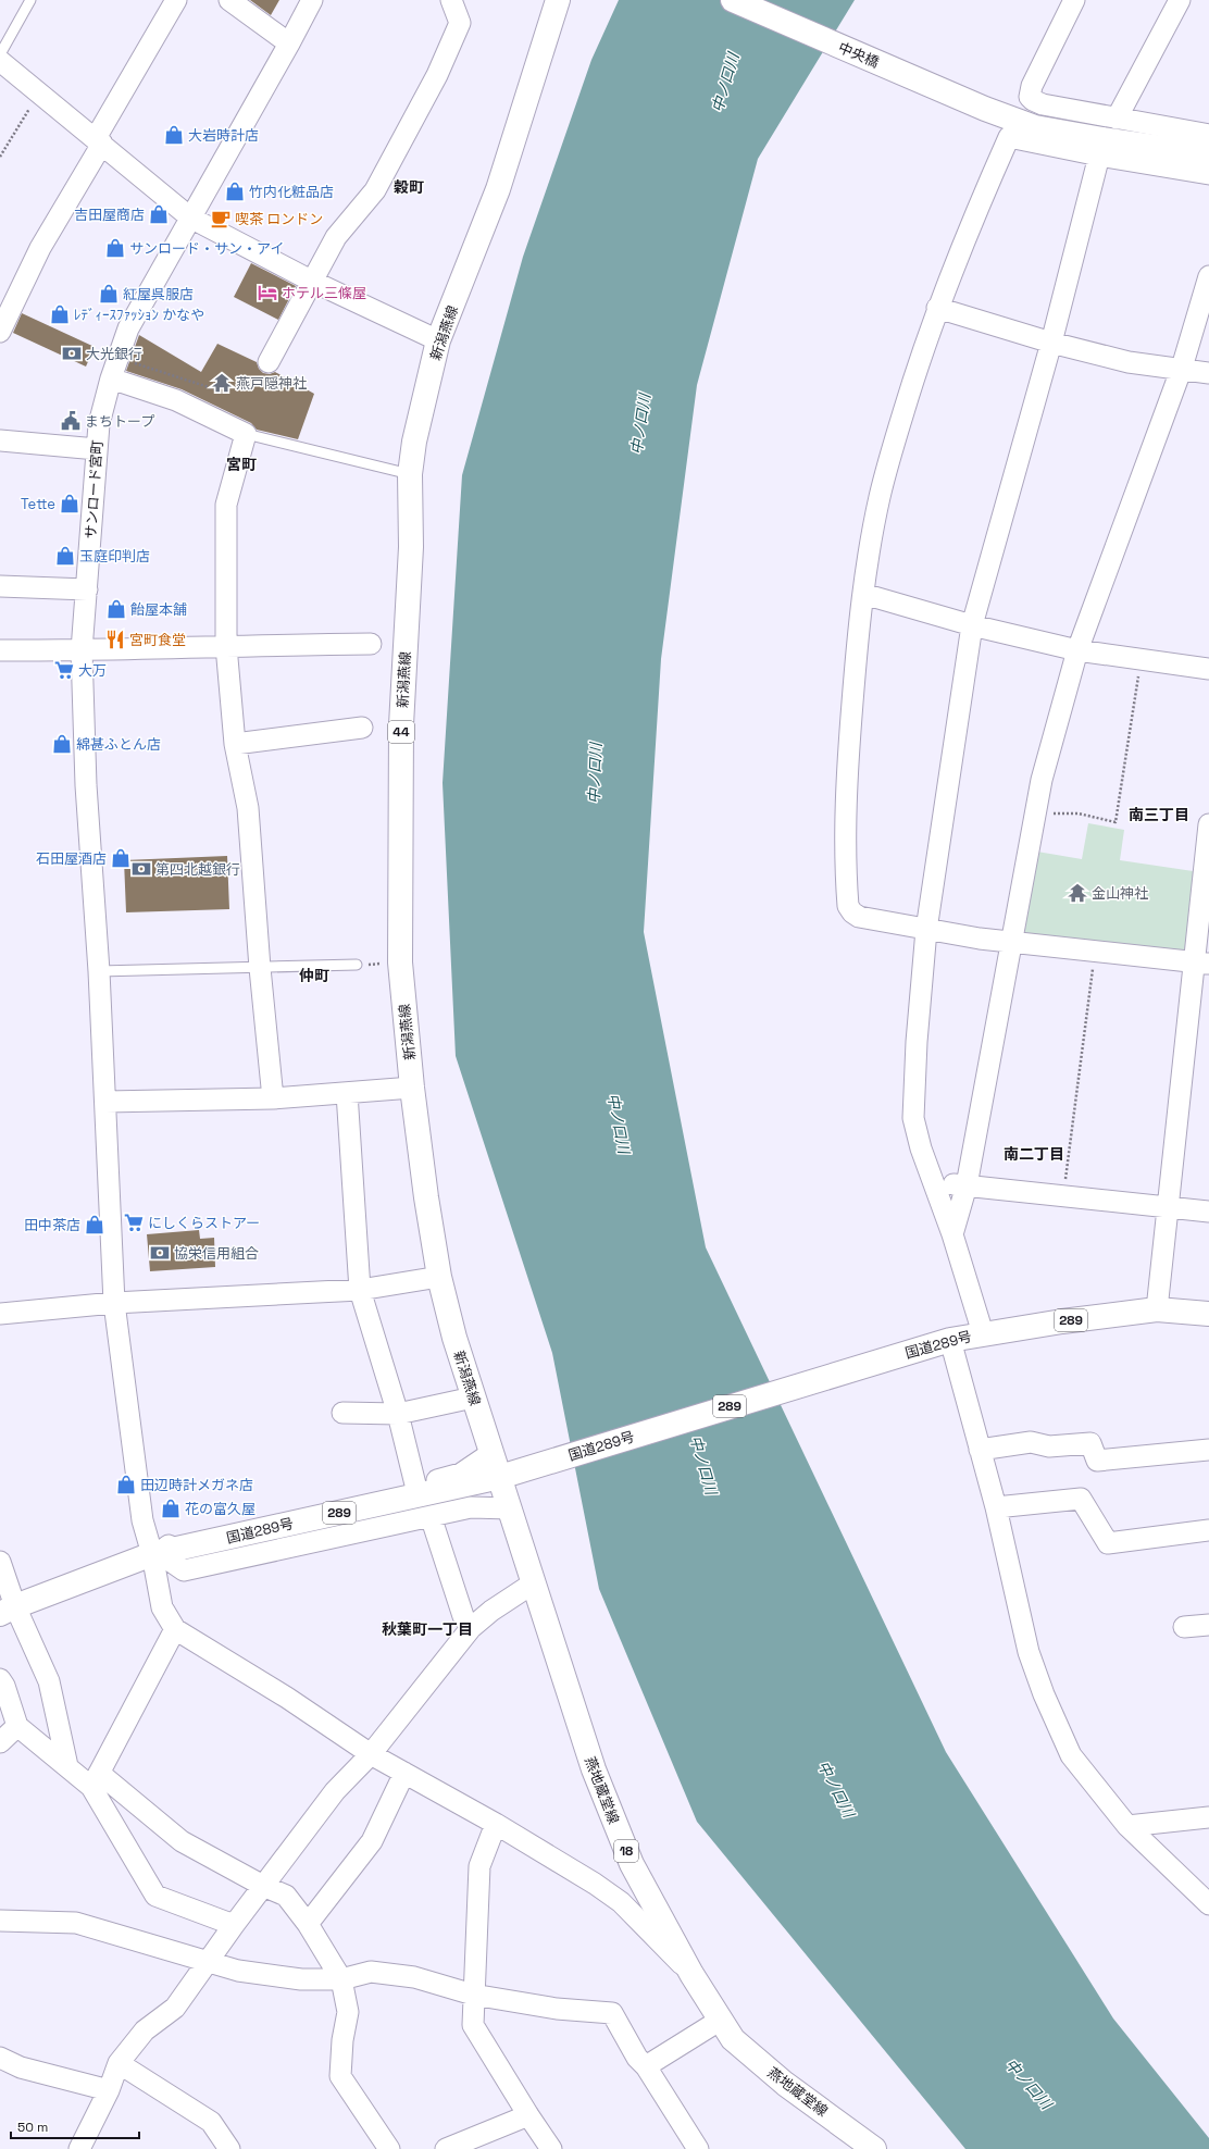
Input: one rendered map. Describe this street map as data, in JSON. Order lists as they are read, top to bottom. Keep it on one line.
{"streets":{"main road":["中央橋","新潟燕線","44","289","国道289号","燕地蔵堂線","18"],"street":["サンロード宮町"]},"crossings":[["新潟燕線","国道289号"],["新潟燕線","燕地蔵堂線"],["サンロード宮町","国道289号"],["国道289号","燕地蔵堂線"]],"districts":["穀町","宮町","南三丁目","仲町","南二丁目","秋葉町一丁目"],"water":["中ノ口川"],"places":{"shop":["大岩時計店","竹内化粧品店","吉田屋商店","サンロード・サン・アイ","紅屋呉服店","ﾚﾃﾞｨｰｽﾌｧｯｼｮﾝ かなや","Tette","玉庭印判店","飴屋本舗","綿甚ふとん店","石田屋酒店","田中茶店","田辺時計メガネ店","花の富久屋"],"cafe":["喫茶 ロンドン"],"hotel":["ホテル三條屋"],"bank":["大光銀行","第四北越銀行","協栄信用組合"],"temple":["燕戸隠神社","金山神社"],"public building":["まちトープ"],"restaurant":["宮町食堂"],"supermarket":["大万","にしくらストアー"]},"scale_bar":"50 m"}
